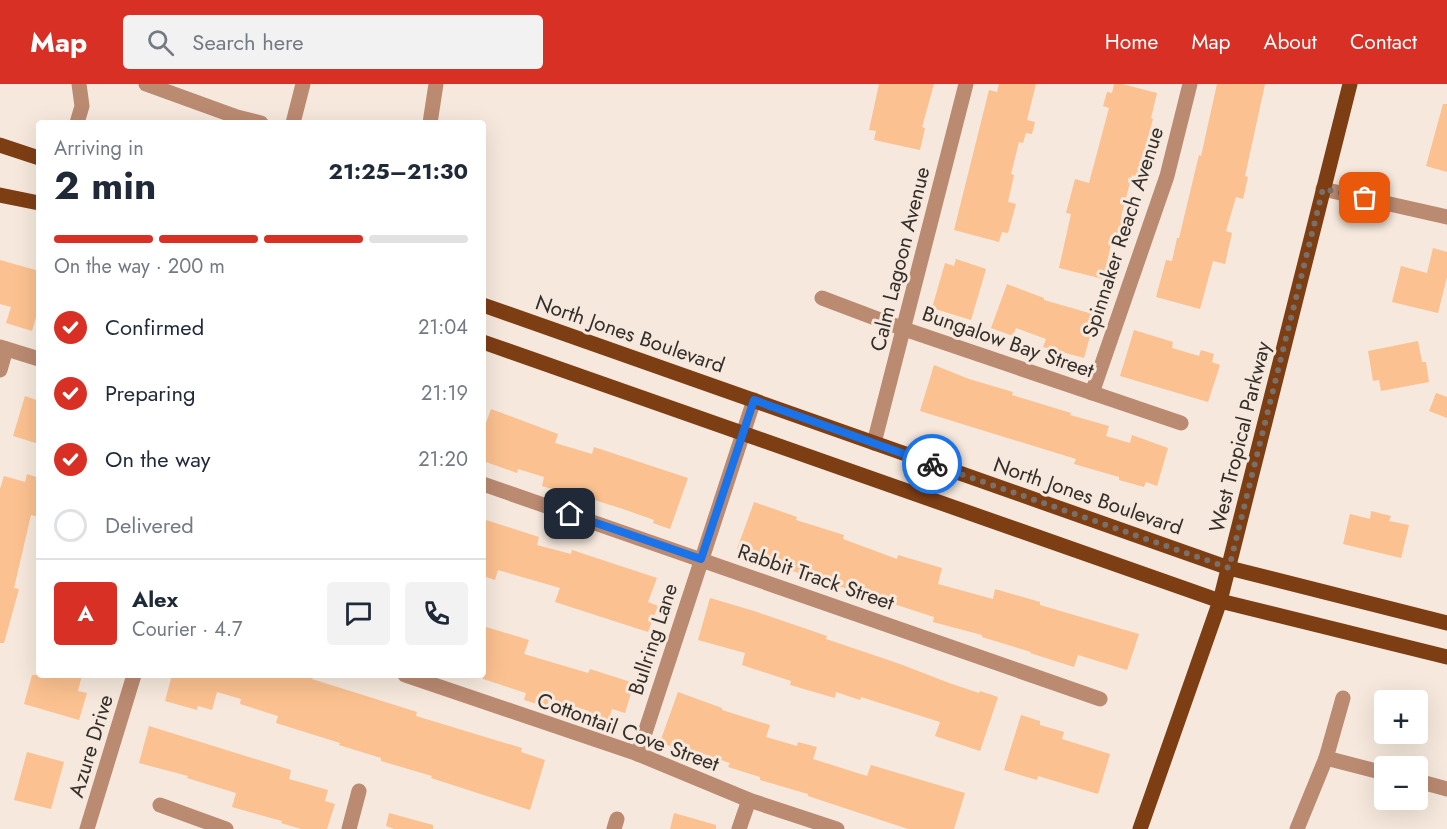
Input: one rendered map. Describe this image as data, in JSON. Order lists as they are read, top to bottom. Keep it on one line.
{"streets":{"main road":["North Jones Boulevard","West Tropical Parkway"],"street":["Spinnaker Reach Avenue","Calm Lagoon Avenue","Bungalow Bay Street","Rabbit Track Street","Bullring Lane","Cottontail Cove Street","Azure Drive"]},"crossings":[["Spinnaker Reach Avenue","Bungalow Bay Street"],["Calm Lagoon Avenue","North Jones Boulevard"],["Calm Lagoon Avenue","Bungalow Bay Street"],["North Jones Boulevard","West Tropical Parkway"],["North Jones Boulevard","Bullring Lane"],["Rabbit Track Street","Bullring Lane"],["Bullring Lane","Cottontail Cove Street"]],"page":{"header":"Map","search":"Search here","nav":["Home","Map","About","Contact"],"heading":["2 min","Arriving in","21:25–21:30"],"panel":["Alex","Courier · 4.7"],"bar":"On the way · 200 m","list":[["Confirmed","21:04"],["Preparing","21:19"],["On the way","21:20"],"Delivered"],"round":"A","map_buttons":["+","−"]}}
